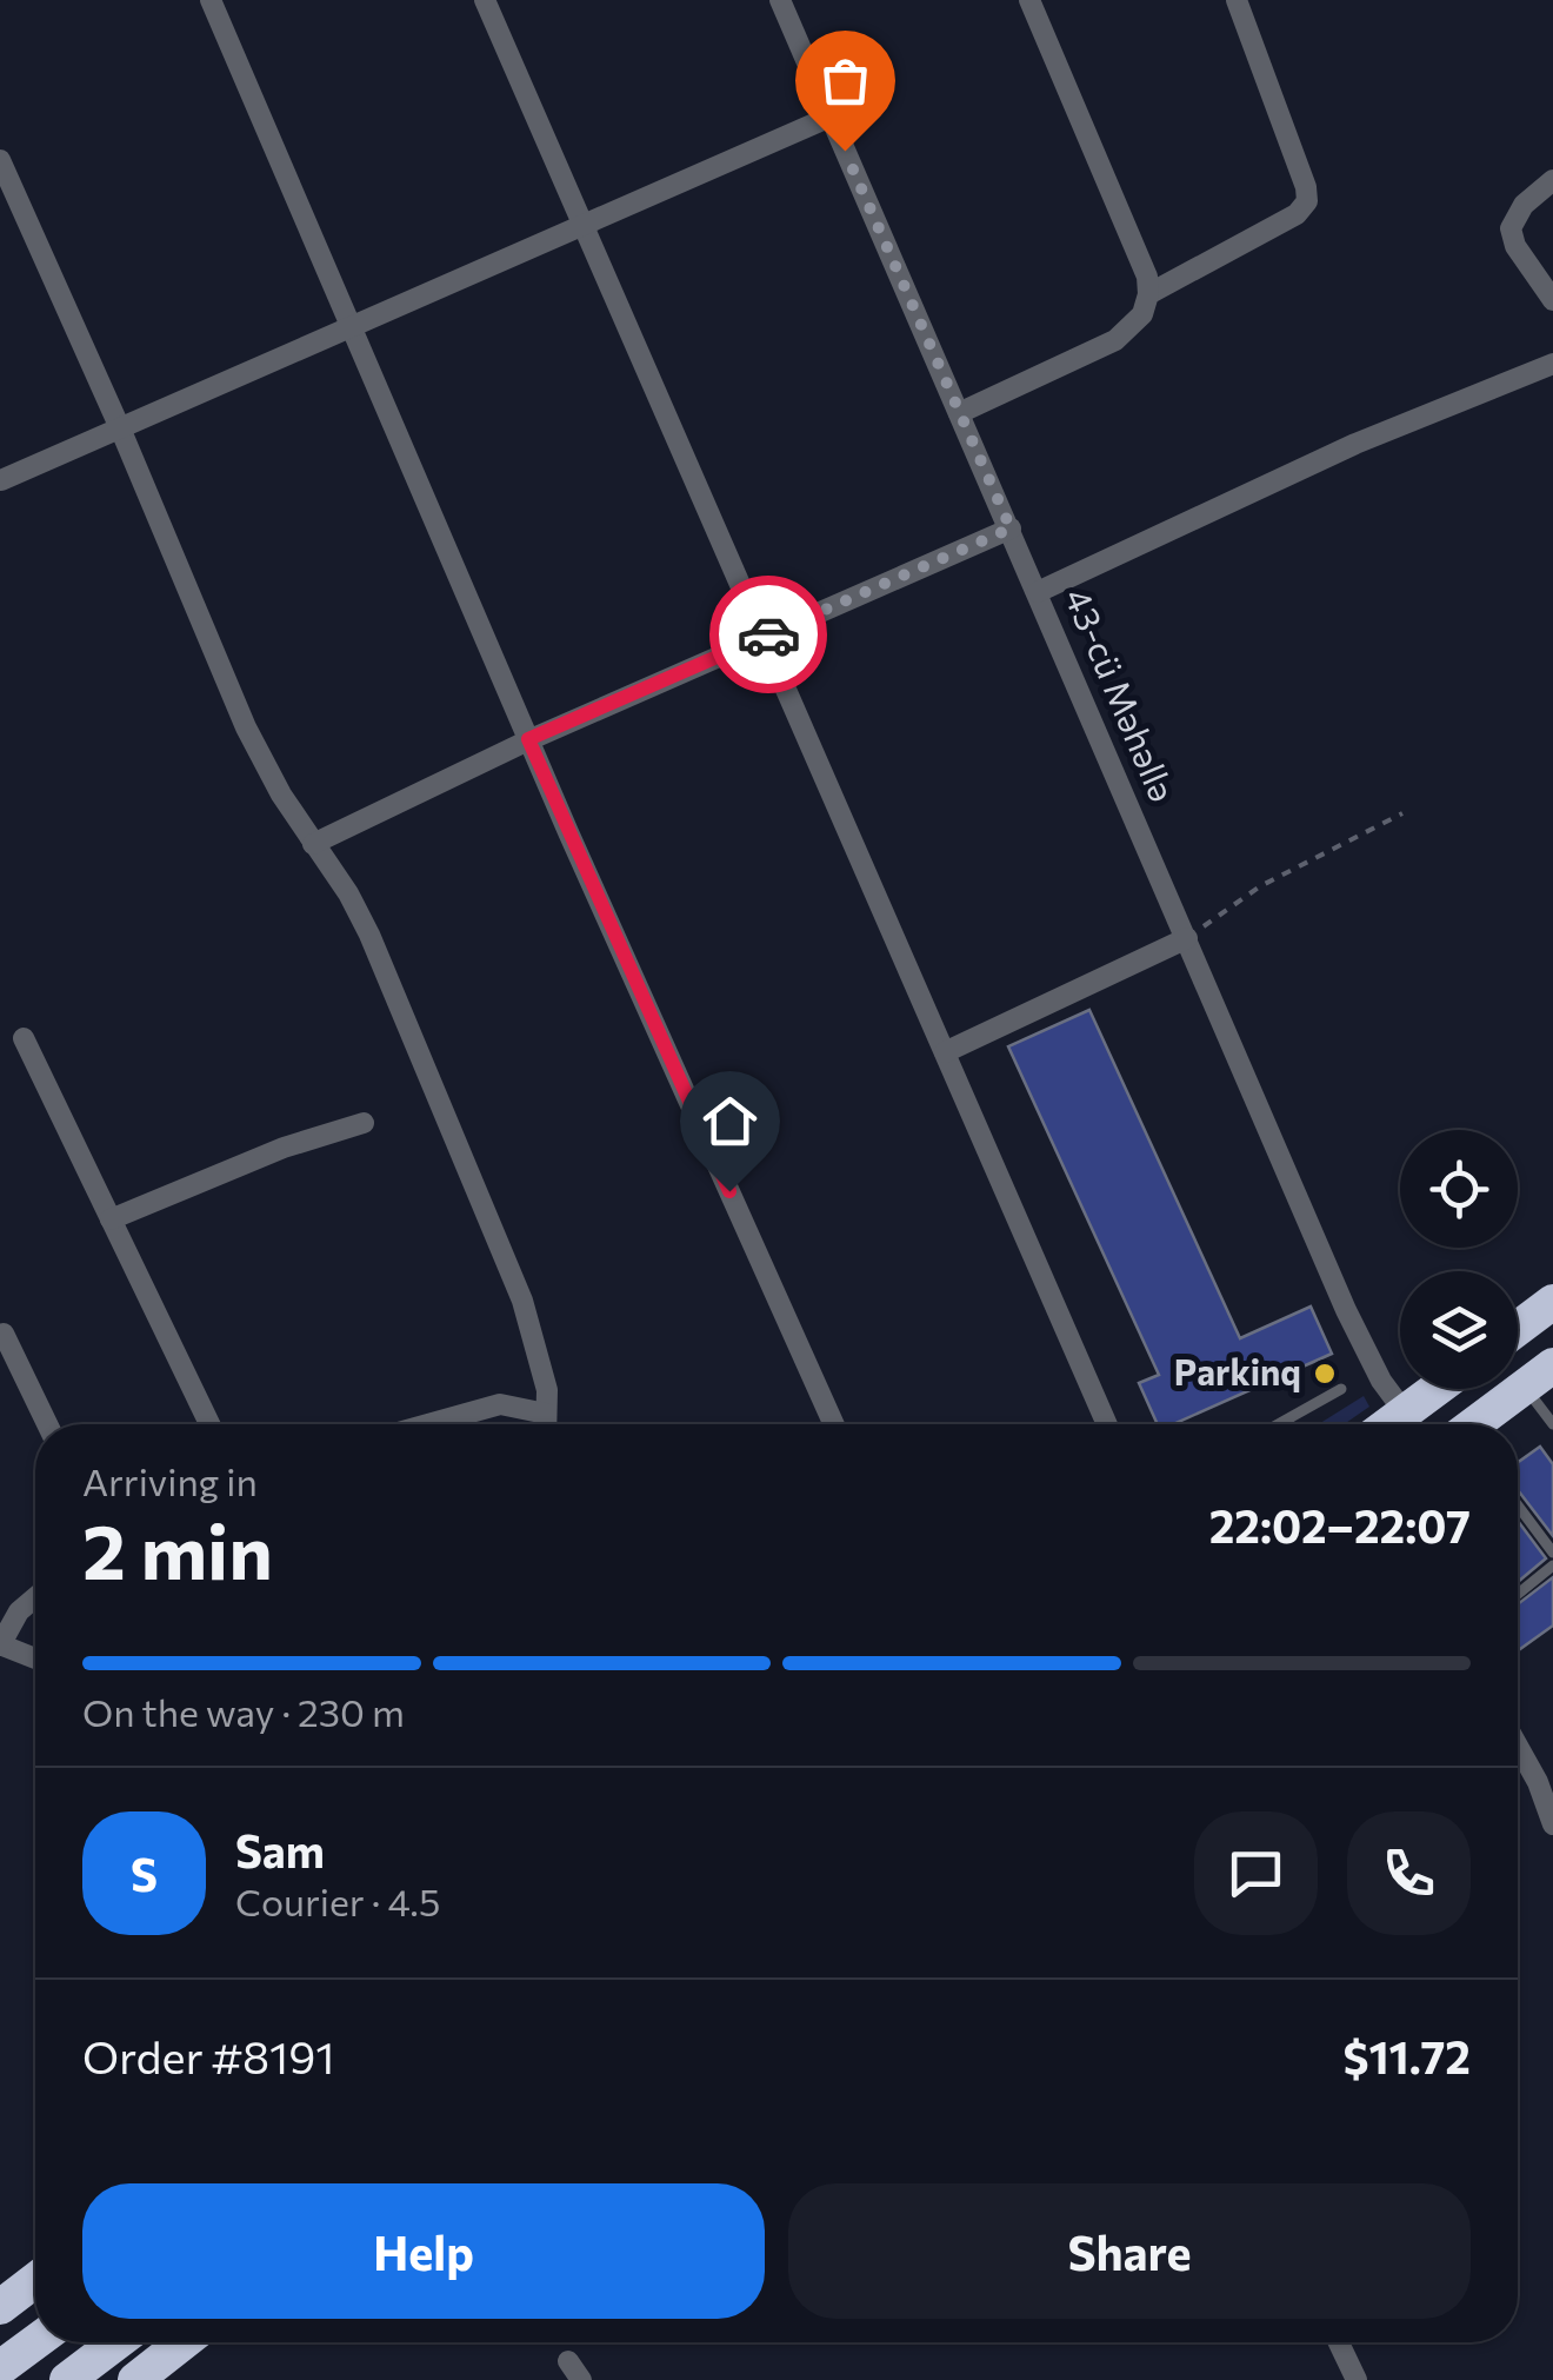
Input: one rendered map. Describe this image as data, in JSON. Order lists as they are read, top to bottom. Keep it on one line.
{"streets":{"street":["43-cü Məhəllə"]},"places":["Parkinq"],"page":{"heading":["2 min","Arriving in","22:02–22:07"],"panel":["Sam","Courier · 4.5","Order #8191","$11.72"],"bar":"On the way · 230 m","round":"S","buttons":["Help","Share"]}}
